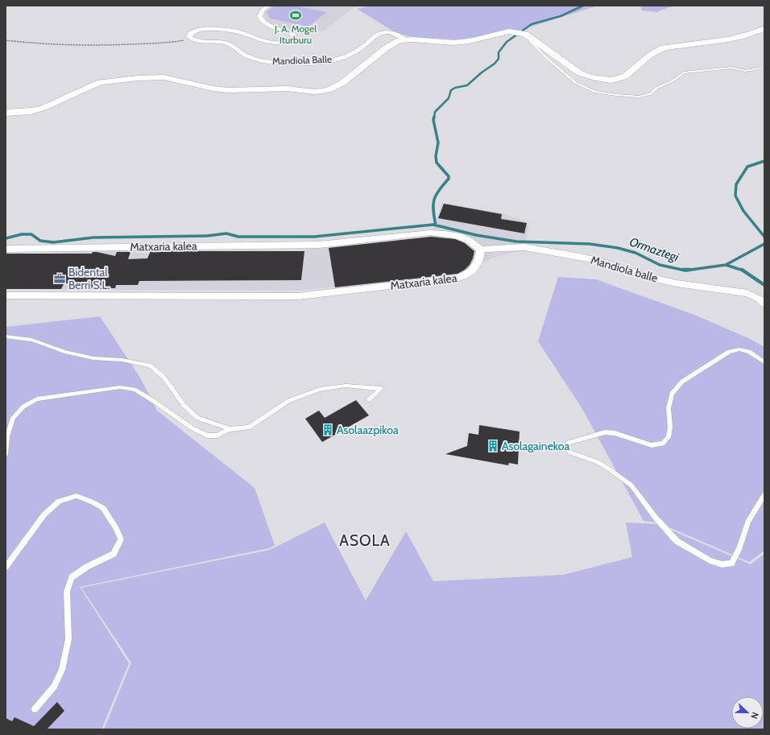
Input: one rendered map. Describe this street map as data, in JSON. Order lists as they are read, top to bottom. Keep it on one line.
{"streets":{"street":["Mandiola Balle","Matxaria kalea","Mandiola balle"]},"crossings":[["Matxaria kalea","Mandiola balle"]],"districts":["ASOLA"],"water":["Ormaztegi"],"places":{"sports":["J. A. Mogel Iturburu"],"office":["Bidental Berri S.L."],"building":["Asolaazpikoa","Asolagainekoa"]},"north":"right"}
